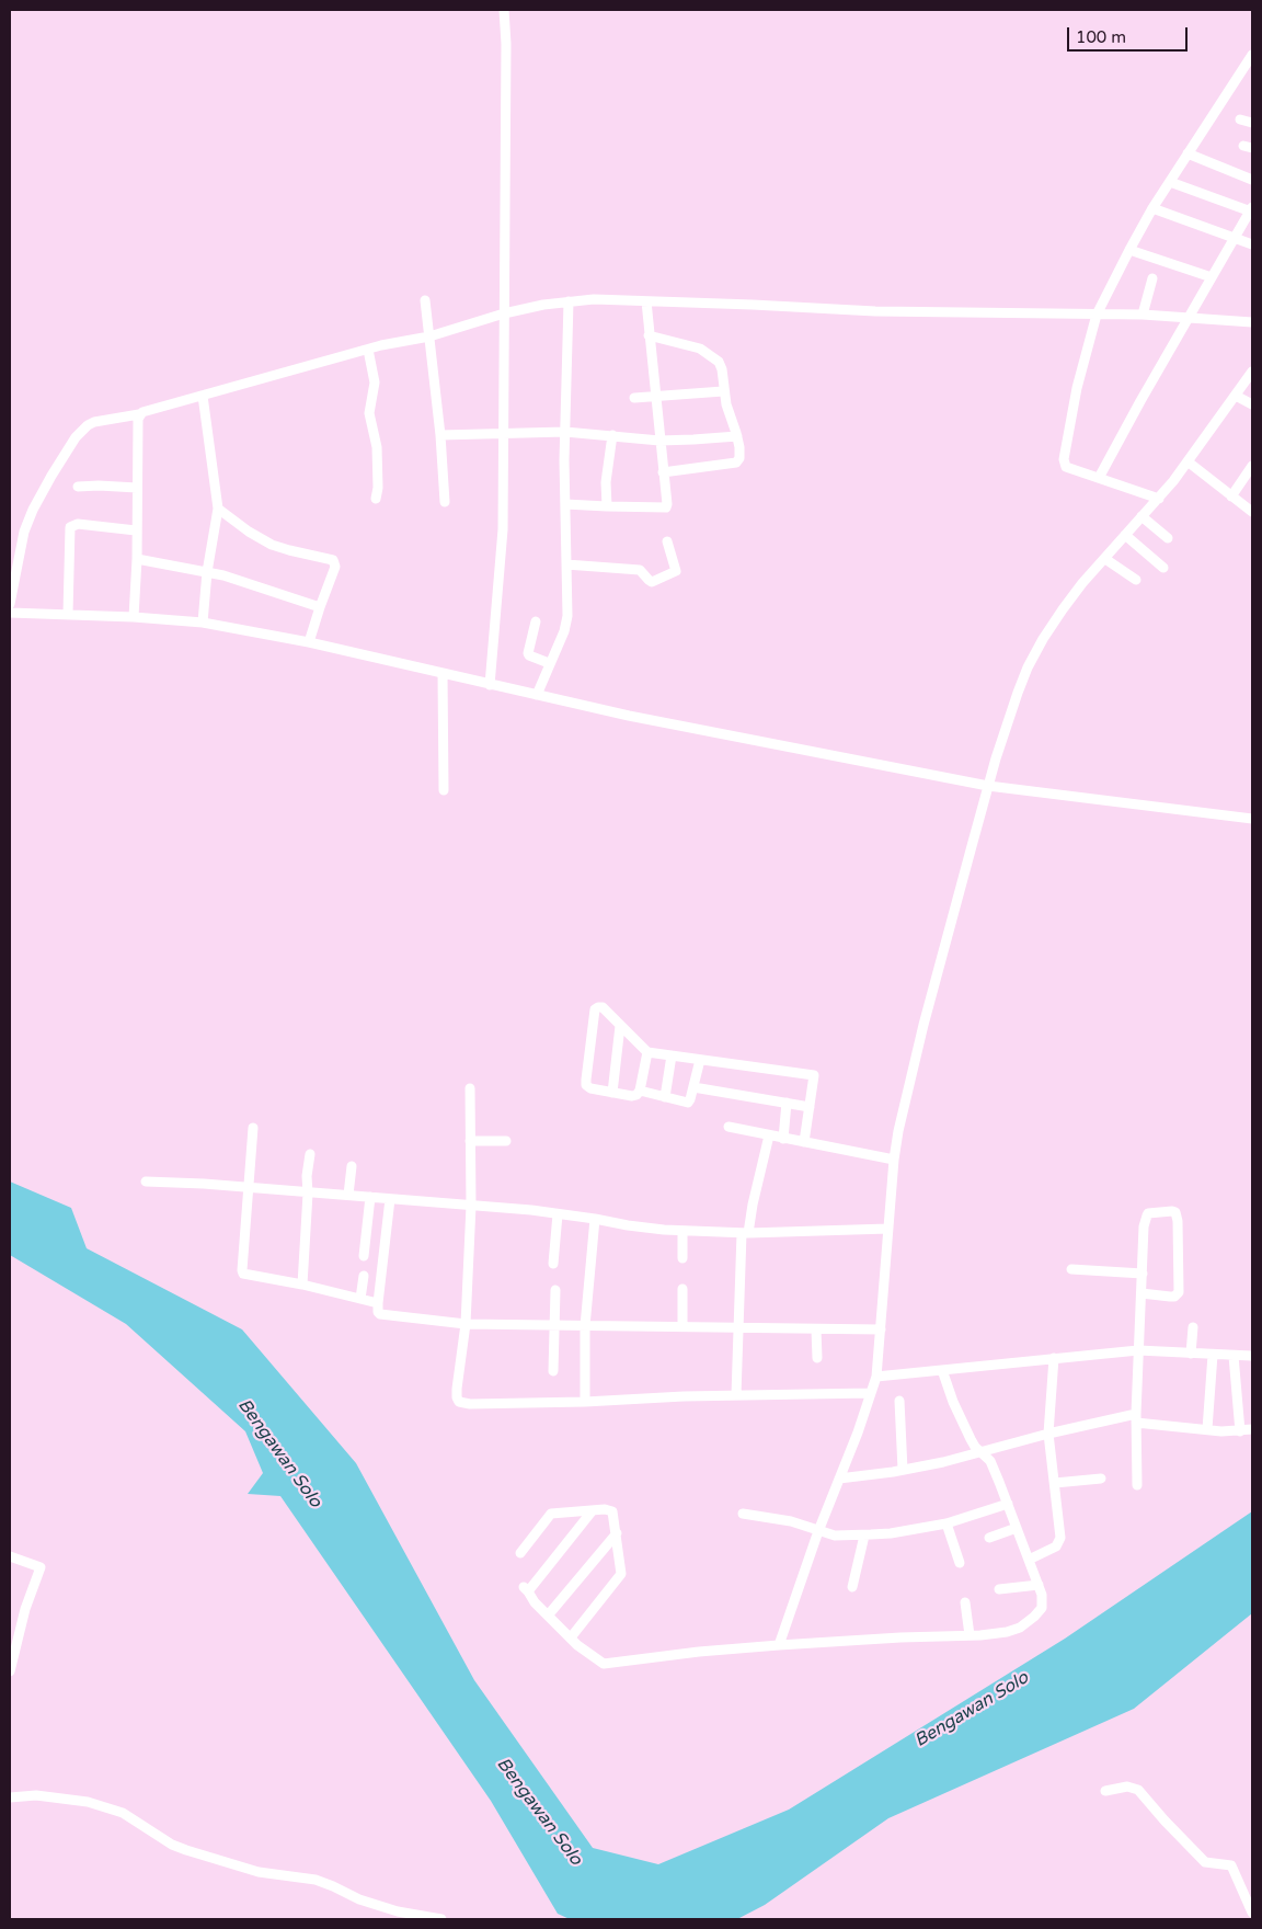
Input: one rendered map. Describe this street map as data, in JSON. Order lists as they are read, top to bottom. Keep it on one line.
{"water":["Bengawan Solo"],"scale_bar":"100 m"}
